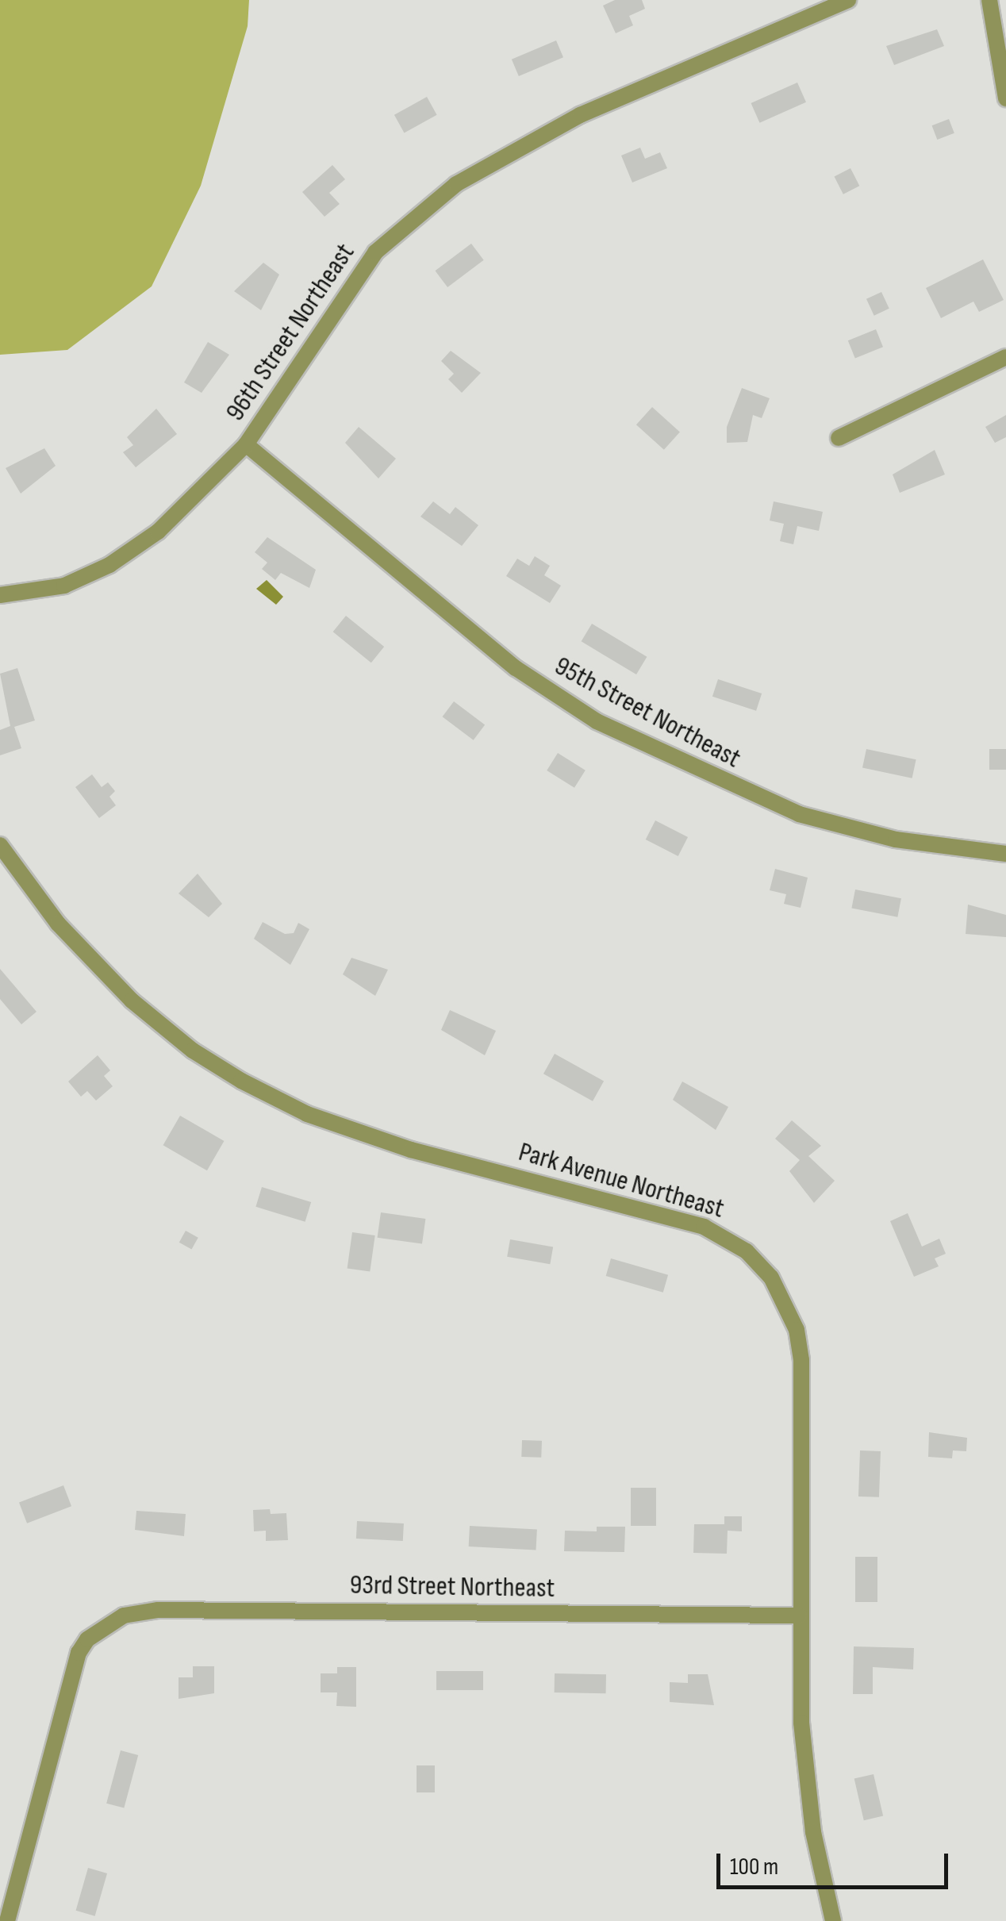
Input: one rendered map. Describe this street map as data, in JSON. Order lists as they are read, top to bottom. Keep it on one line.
{"streets":{"street":["96th Street Northeast","95th Street Northeast","Park Avenue Northeast","93rd Street Northeast"]},"crossings":[["96th Street Northeast","95th Street Northeast"],["Park Avenue Northeast","93rd Street Northeast"]],"scale_bar":"100 m"}
